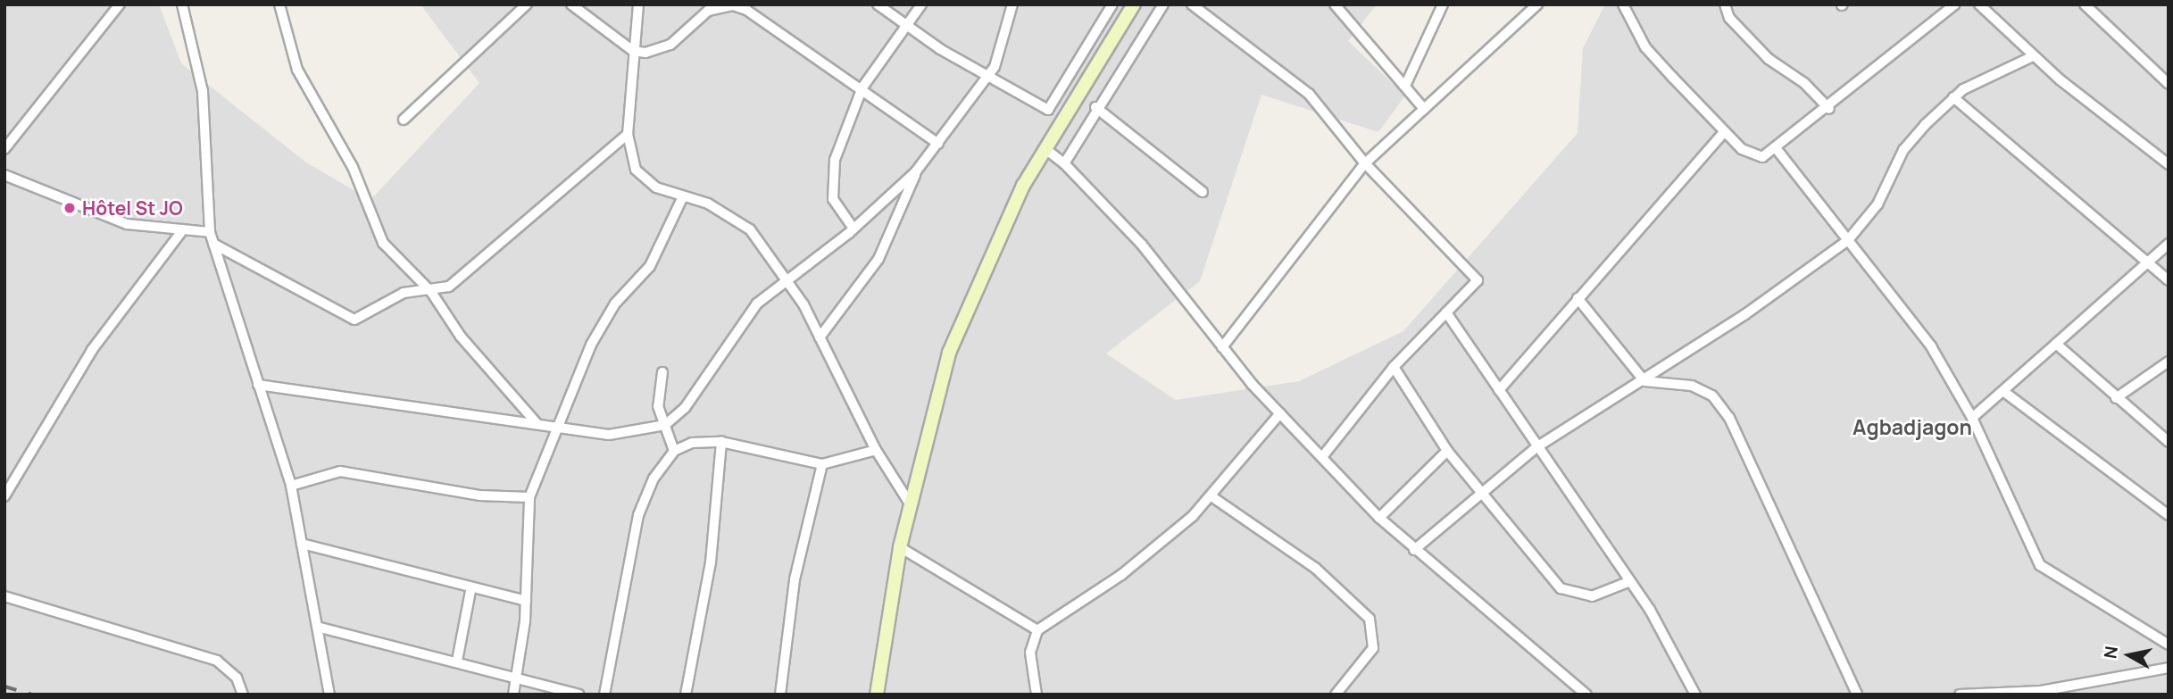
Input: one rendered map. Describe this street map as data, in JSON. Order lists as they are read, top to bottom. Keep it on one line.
{"districts":["Agbadjagon"],"places":["Hôtel St JO"],"north":"left"}
